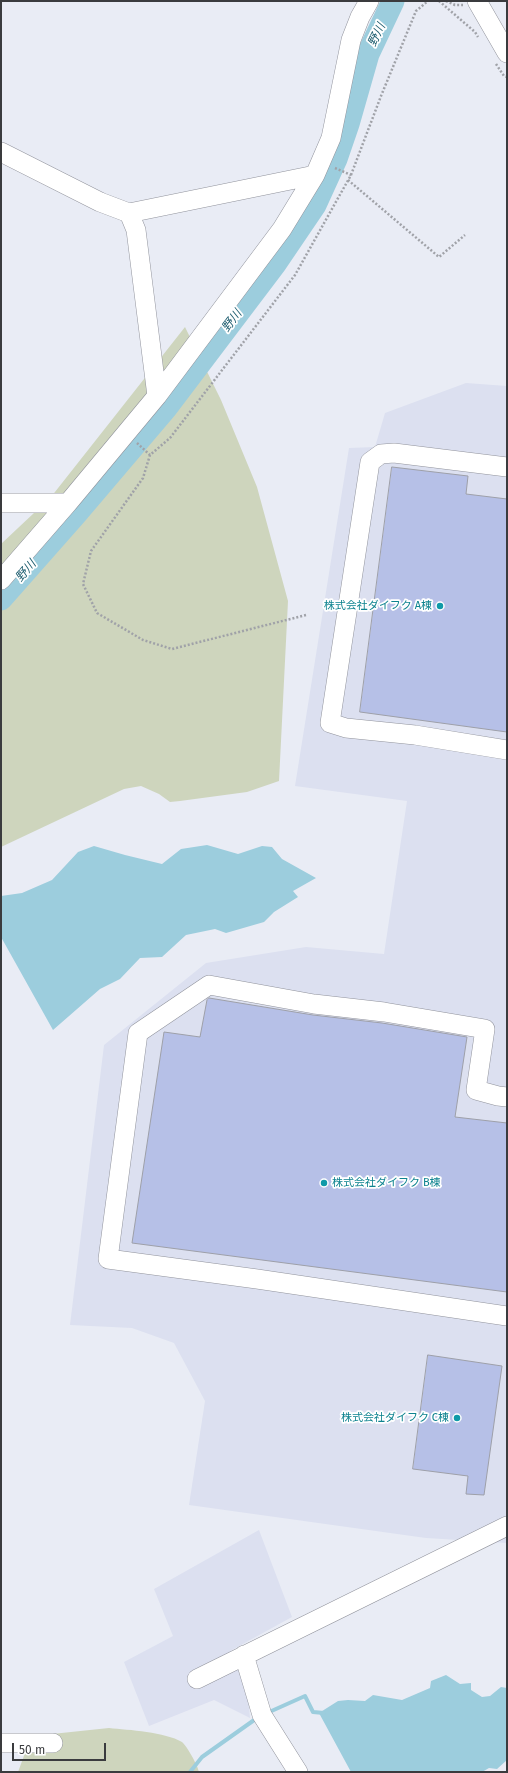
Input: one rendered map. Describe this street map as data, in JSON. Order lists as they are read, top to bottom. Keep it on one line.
{"water":["野川"],"places":["株式会社ダイフク A棟","株式会社ダイフク B棟","株式会社ダイフク C棟"],"scale_bar":"50 m"}
